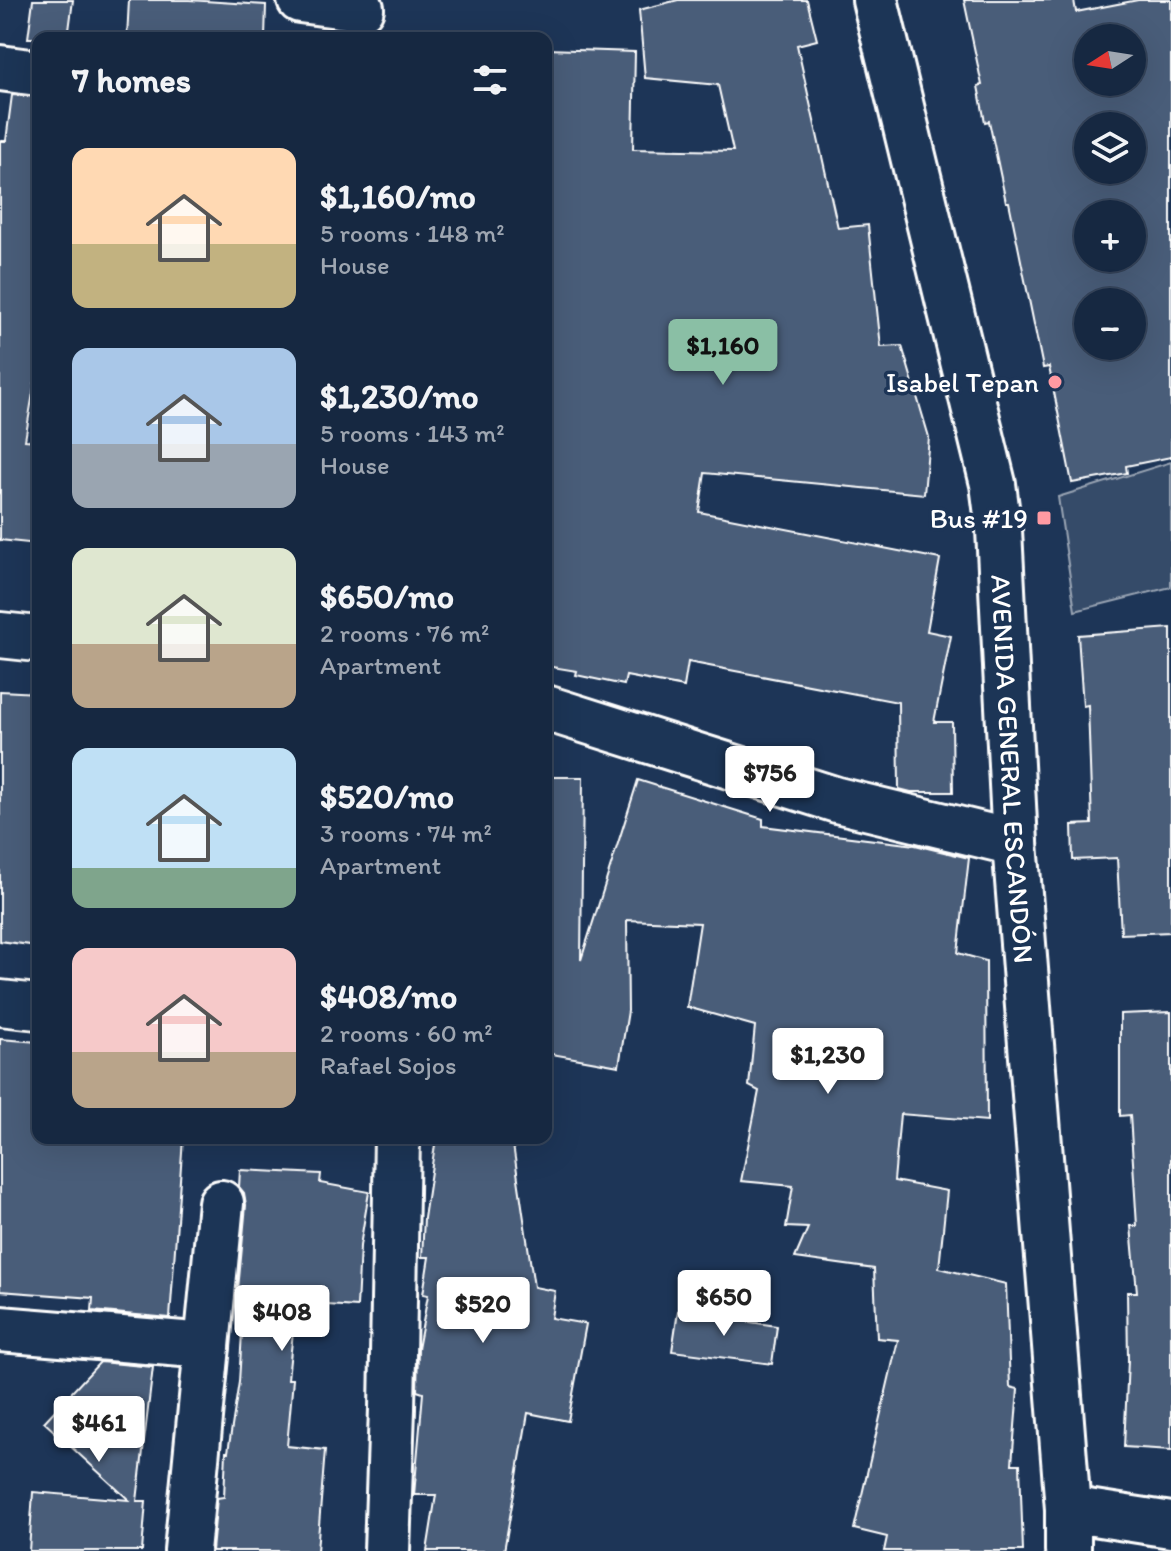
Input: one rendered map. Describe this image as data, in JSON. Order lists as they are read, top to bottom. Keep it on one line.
{"streets":{"street":["AVENIDA GENERAL ESCANDÓN"]},"places":{"other":["Isabel Tepan"],"transit":["Bus #19"]},"north":"left","page":{"map_buttons":["+","−"],"heading":"7 homes","list":[{"name":"$1,160/mo","note":"5 rooms · 148 m² · House"},{"name":"$1,230/mo","note":"5 rooms · 143 m² · House"},{"name":"$650/mo","note":"2 rooms · 76 m² · Apartment"},{"name":"$520/mo","note":"3 rooms · 74 m² · Apartment"},{"name":"$408/mo","note":"2 rooms · 60 m² · Rafael Sojos"}],"price":["$1,160","$756","$1,230","$650","$520","$408","$461"]}}
